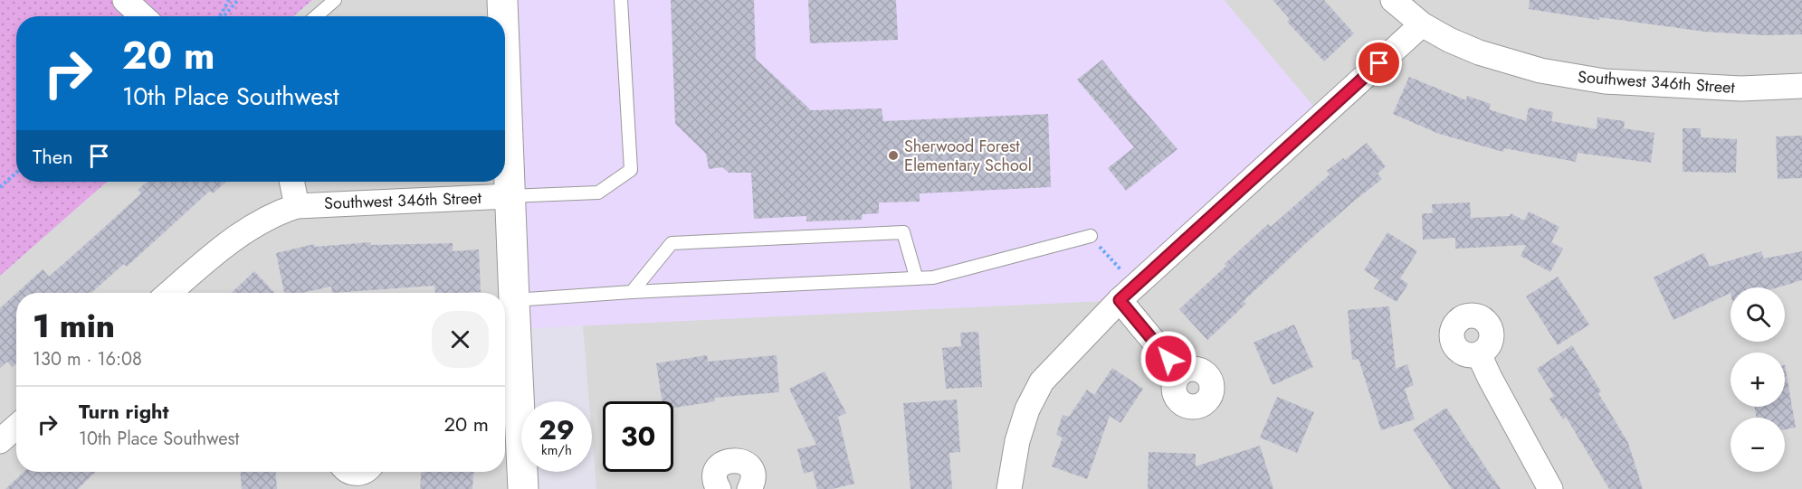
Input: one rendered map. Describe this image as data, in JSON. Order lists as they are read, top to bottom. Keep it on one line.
{"streets":{"street":["Southwest 346th Street"]},"places":["Sherwood Forest Elementary School"],"page":{"turn":["20 m","10th Place Southwest"],"then":"Then","map_buttons":["+","−"],"heading":["1 min","130 m · 16:08"],"list":[{"name":"Turn right","note":"10th Place Southwest","value":"20 m"}],"speed":"29 km/h","limit":"30"}}
